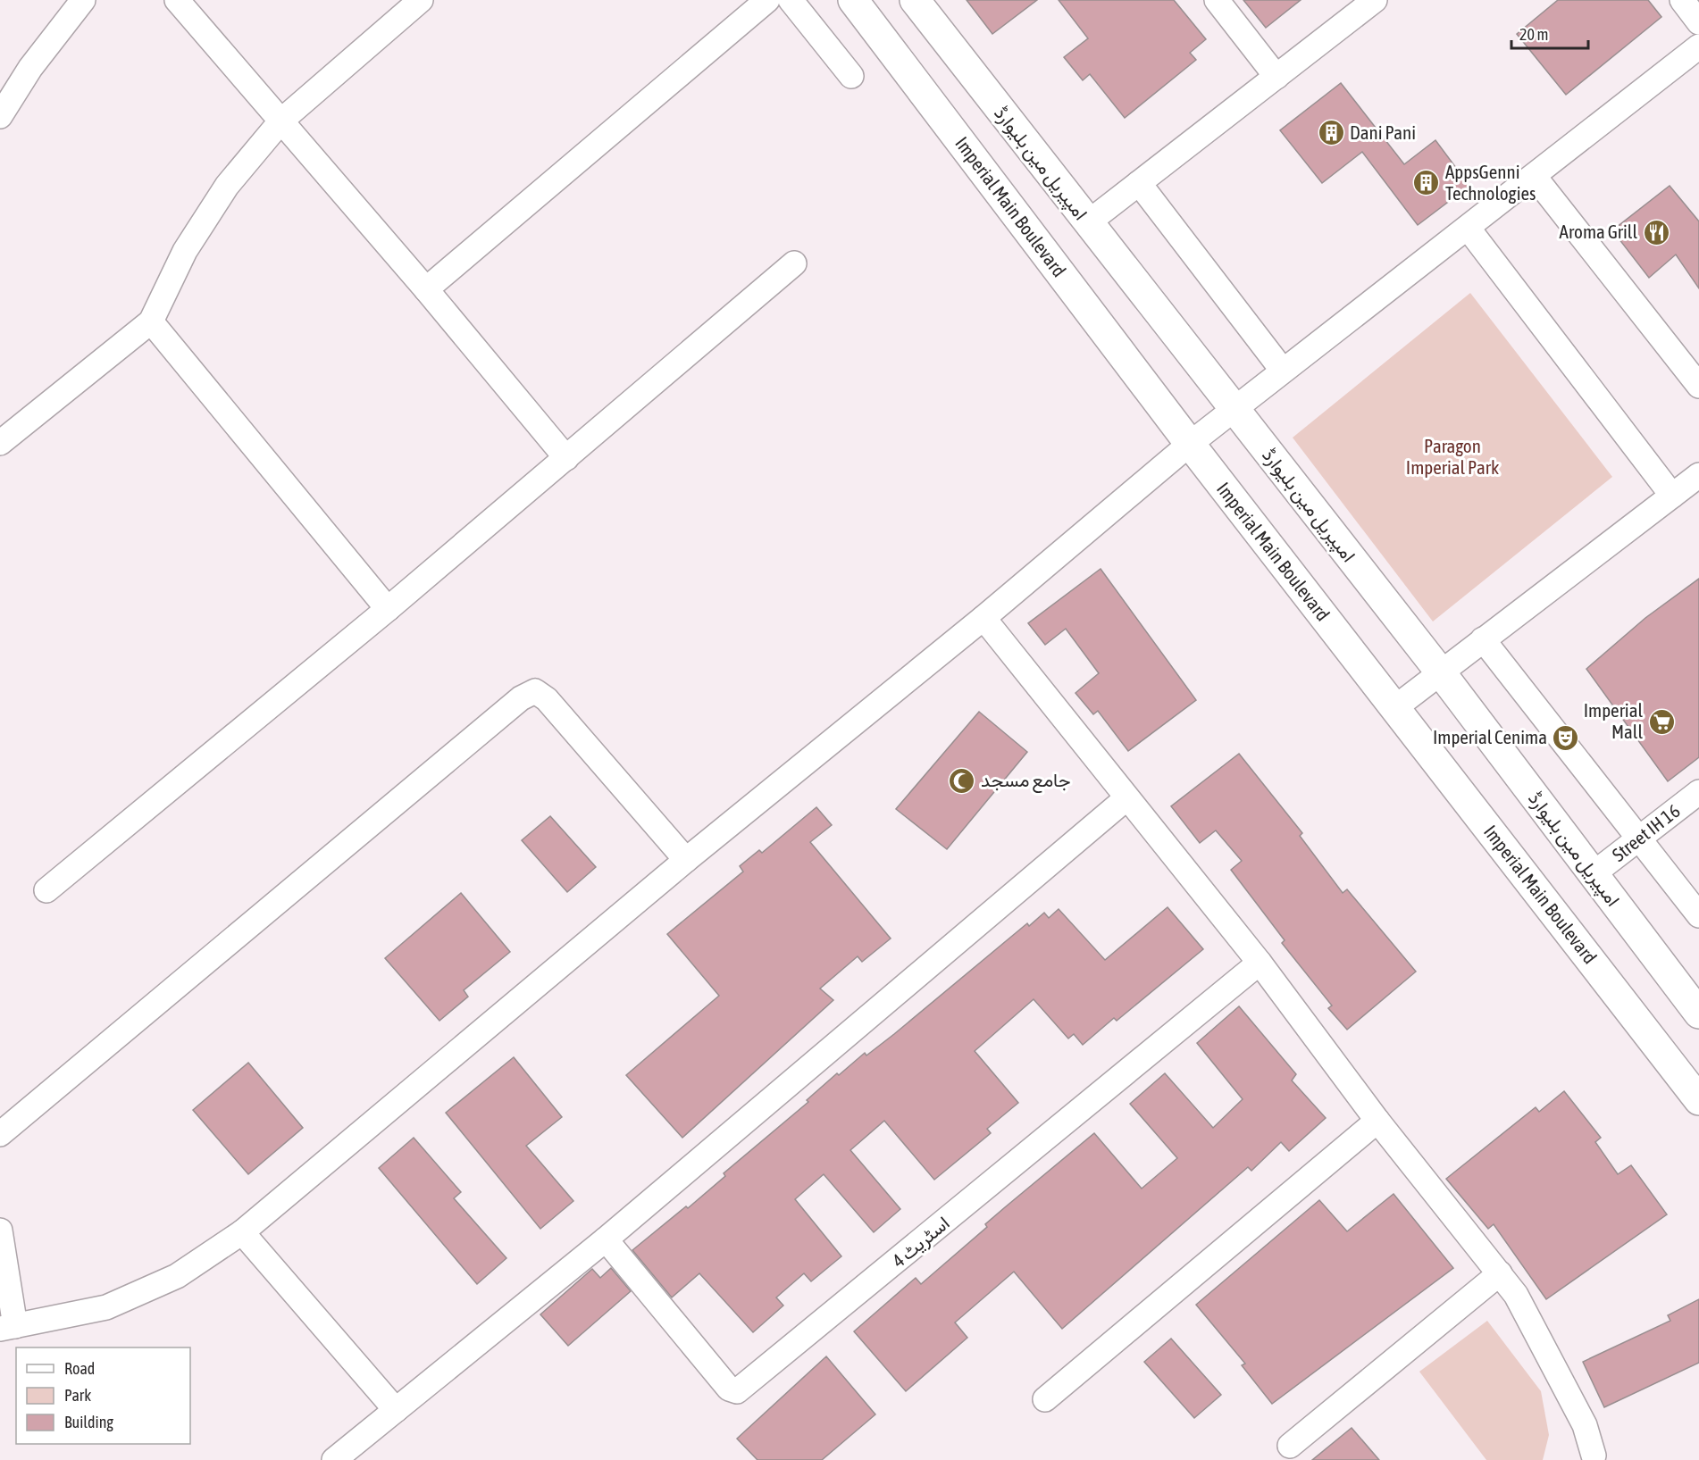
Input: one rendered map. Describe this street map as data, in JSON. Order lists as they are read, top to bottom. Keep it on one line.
{"streets":{"street":["امپیریل مین بلیوارڈ","Imperial Main Boulevard","Street IH 16","اسٹریٹ 4"]},"crossings":[["امپیریل مین بلیوارڈ","Street IH 16"]],"parks":["Paragon Imperial Park"],"places":{"building":["Dani Pani","AppsGenni Technologies"],"restaurant":["Aroma Grill"],"supermarket":["Imperial Mall"],"theatre":["Imperial Cenima"],"mosque":["جامع مسجد"]},"legend":["Road","Park","Building"],"scale_bar":"20 m"}
